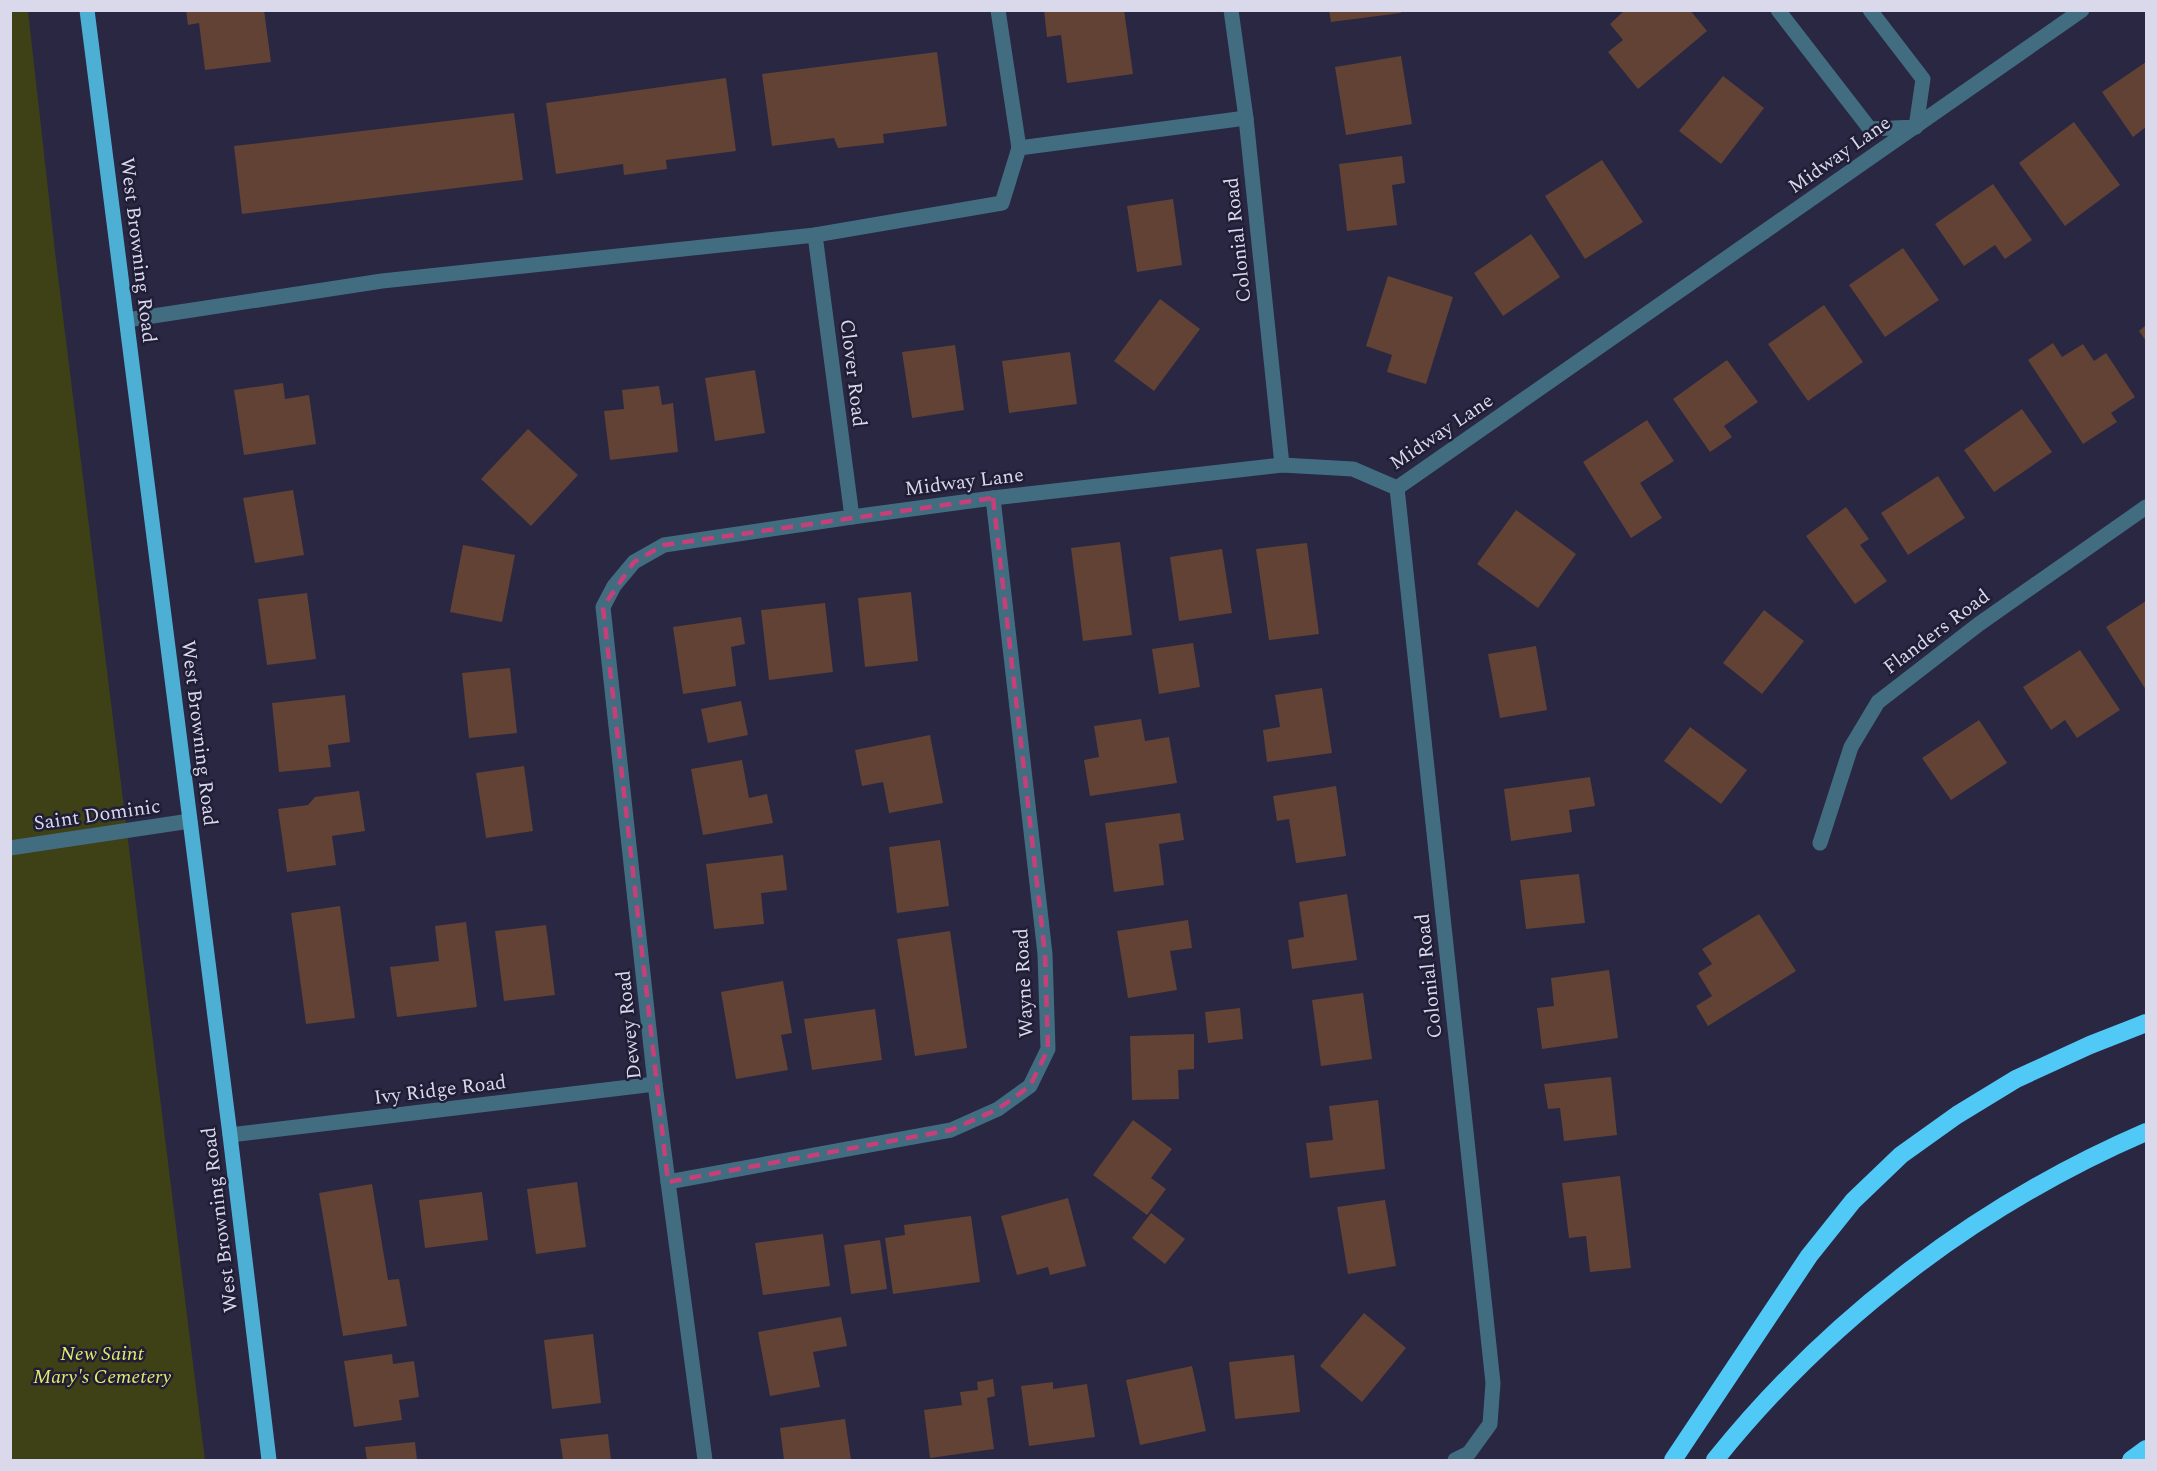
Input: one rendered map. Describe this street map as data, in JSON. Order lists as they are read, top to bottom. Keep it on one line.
{"streets":{"main road":["West Browning Road"],"street":["Midway Lane","Colonial Road","Clover Road","Flanders Road","Saint Dominic","Wayne Road","Dewey Road","Ivy Ridge Road"]},"crossings":[["Midway Lane","Colonial Road"],["Midway Lane","Clover Road"],["Midway Lane","Wayne Road"],["Midway Lane","Dewey Road"],["West Browning Road","Saint Dominic"],["West Browning Road","Ivy Ridge Road"],["Wayne Road","Dewey Road"],["Dewey Road","Ivy Ridge Road"]],"parks":["New Saint Mary's Cemetery"]}
